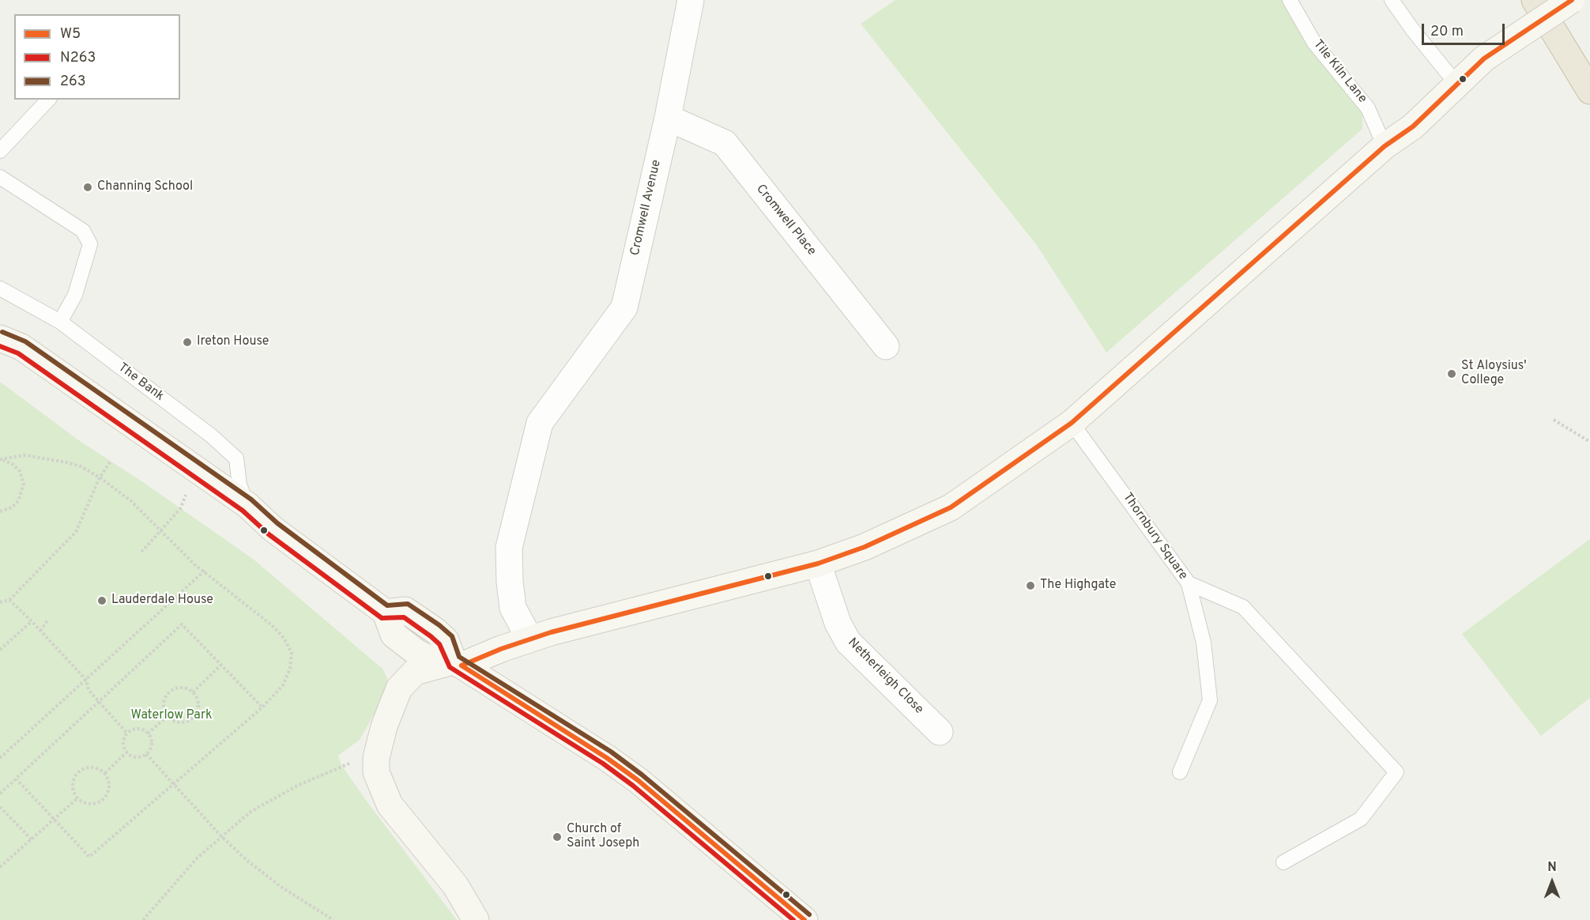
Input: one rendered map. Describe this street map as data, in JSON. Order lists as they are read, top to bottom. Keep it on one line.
{"streets":{"street":["Cromwell Avenue","Cromwell Place","Netherleigh Close"],"lane":["Tile Kiln Lane","The Bank","Thornbury Square"]},"crossings":[["Cromwell Avenue","Cromwell Place"]],"parks":["Waterlow Park"],"places":["Channing School","Ireton House","St Aloysius' College","The Highgate","Lauderdale House","Church of Saint Joseph"],"lines":["transit line W5","transit line 263","transit line N263"],"legend":["W5","N263","263"],"scale_bar":"20 m","north":"top"}
